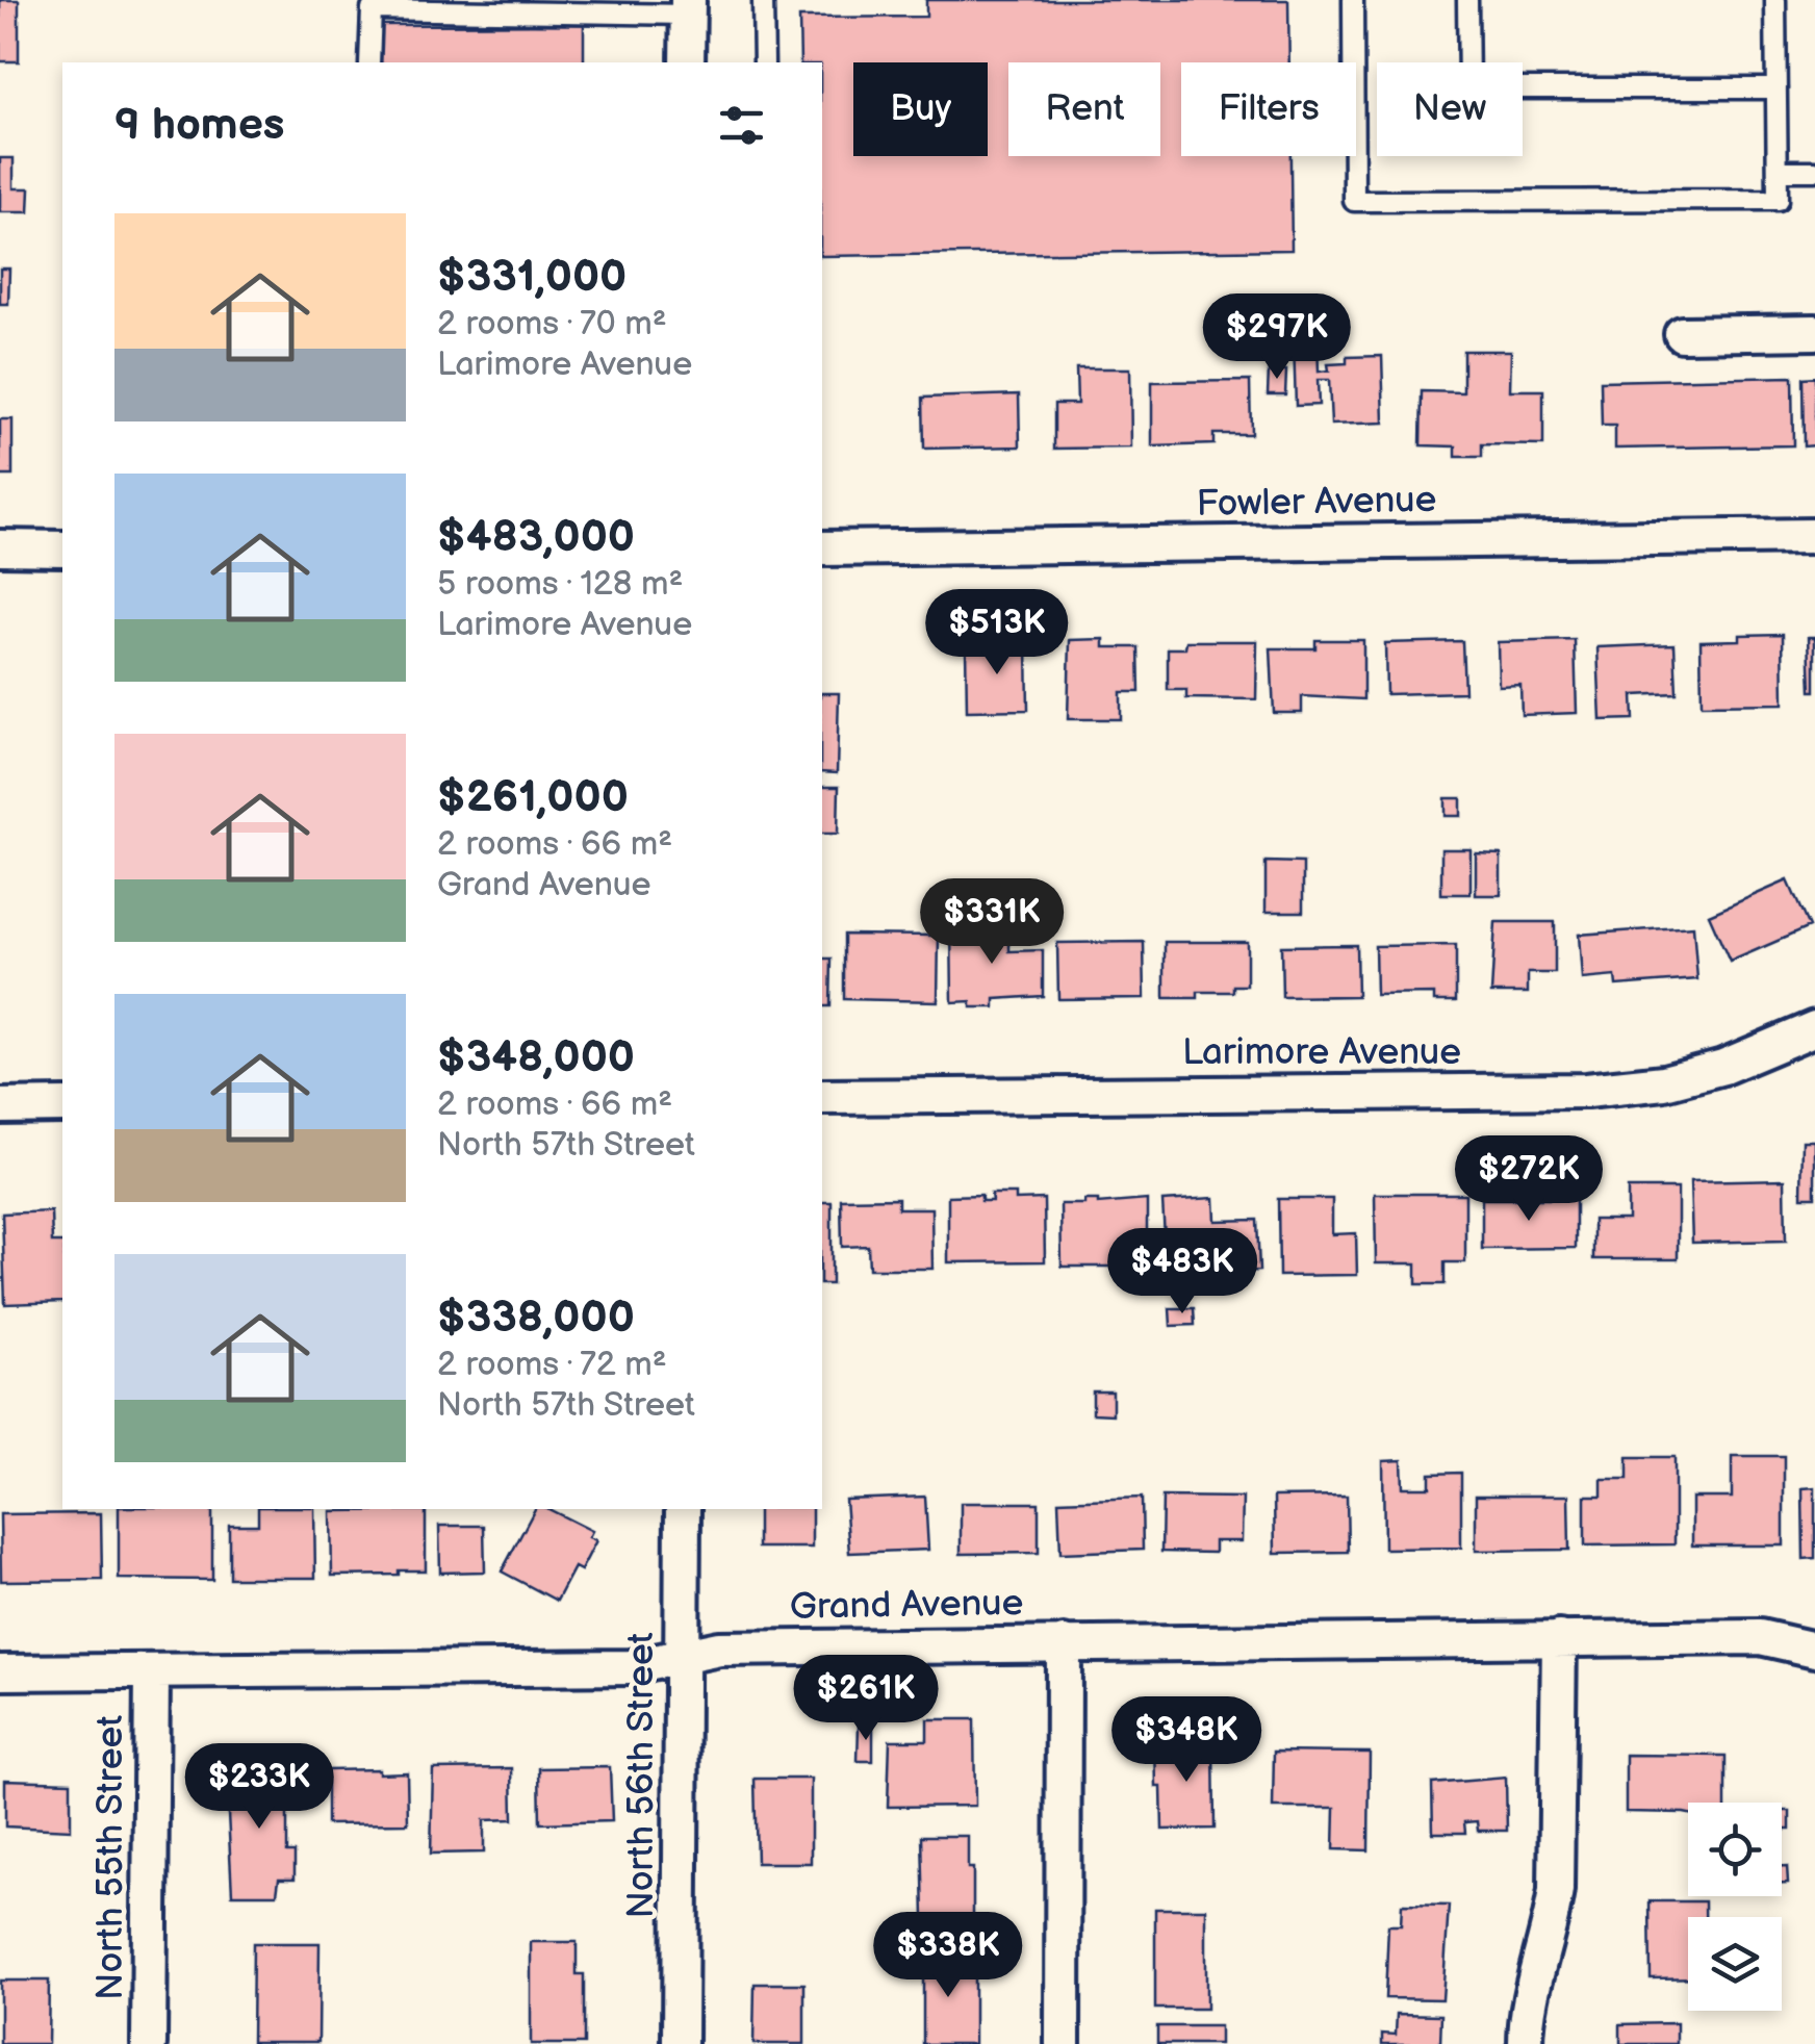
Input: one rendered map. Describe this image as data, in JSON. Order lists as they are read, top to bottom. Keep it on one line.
{"streets":{"street":["Fowler Avenue","Larimore Avenue","Grand Avenue","North 56th Street","North 55th Street"]},"crossings":[["Grand Avenue","North 56th Street"],["Grand Avenue","North 55th Street"]],"page":{"chip":["Buy","Rent","Filters","New"],"heading":"9 homes","list":[{"name":"$331,000","note":"2 rooms · 70 m² · Larimore Avenue"},{"name":"$483,000","note":"5 rooms · 128 m² · Larimore Avenue"},{"name":"$261,000","note":"2 rooms · 66 m² · Grand Avenue"},{"name":"$348,000","note":"2 rooms · 66 m² · North 57th Street"},{"name":"$338,000","note":"2 rooms · 72 m² · North 57th Street"}],"price":["$297K","$513K","$331K","$272K","$483K","$261K","$348K","$233K","$338K"]}}
